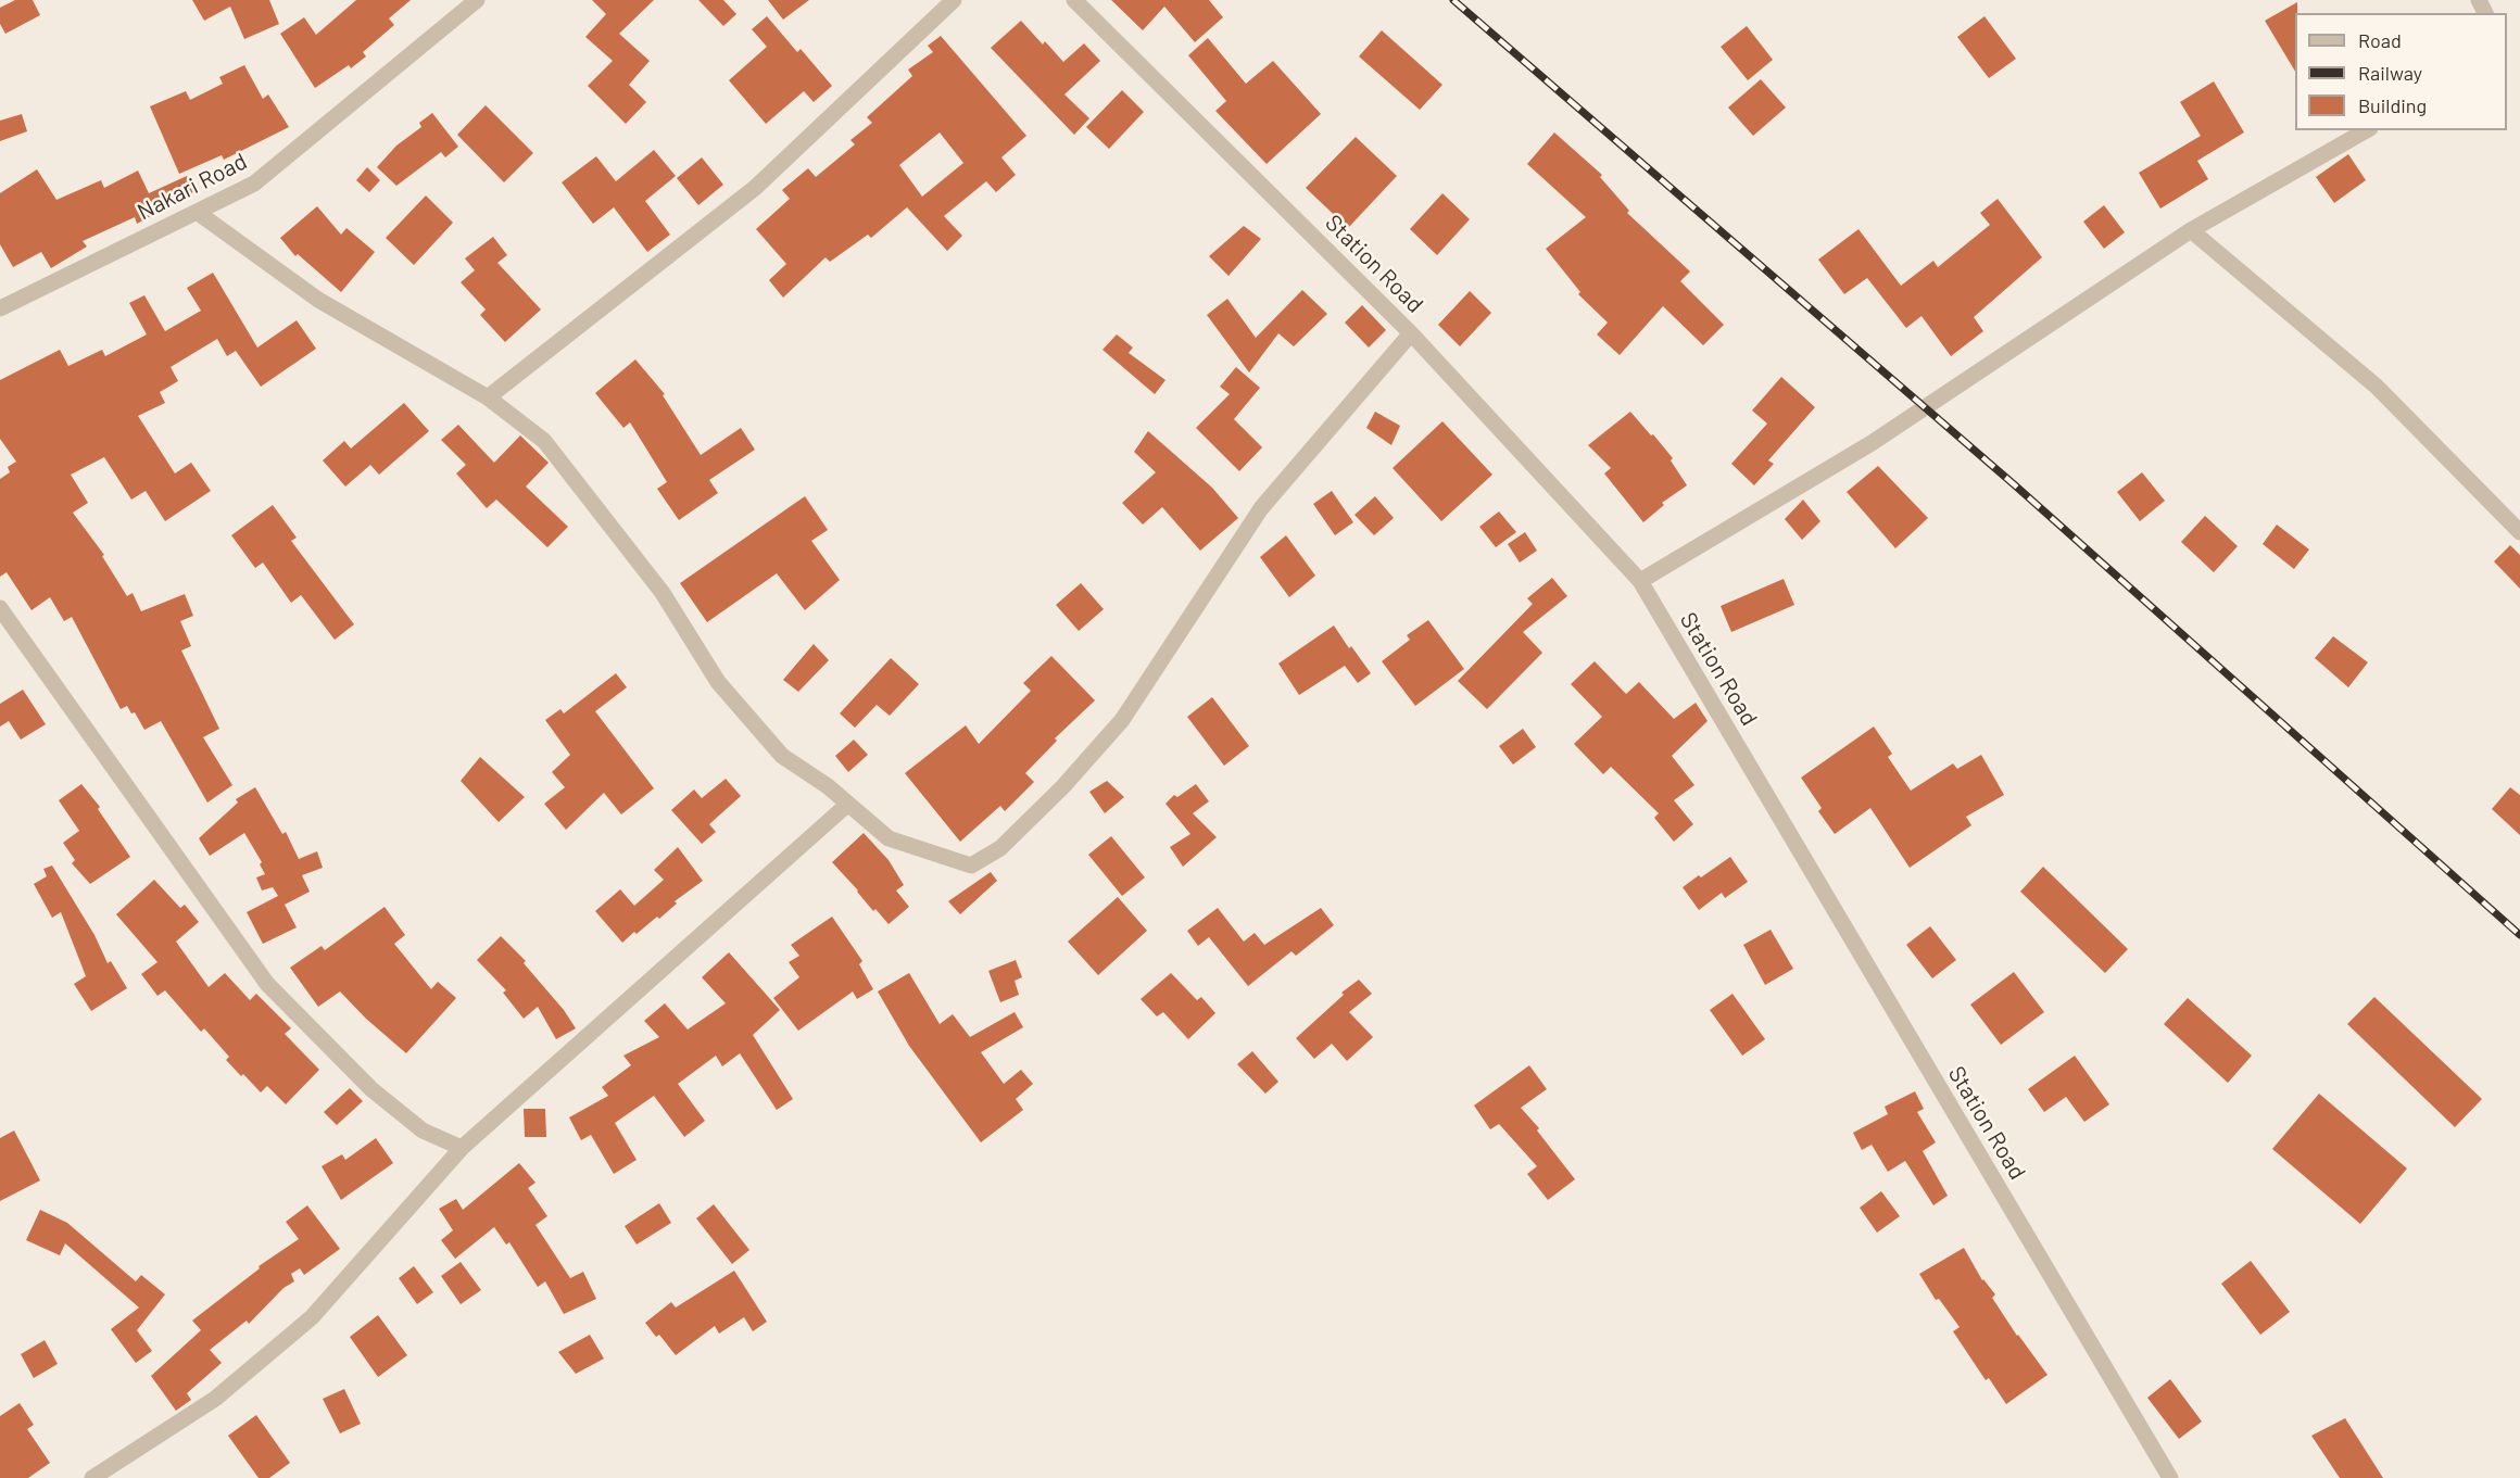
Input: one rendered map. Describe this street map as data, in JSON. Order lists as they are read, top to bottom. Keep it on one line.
{"streets":{"street":["Nakari Road","Station Road"]},"legend":["Road","Railway","Building"]}
